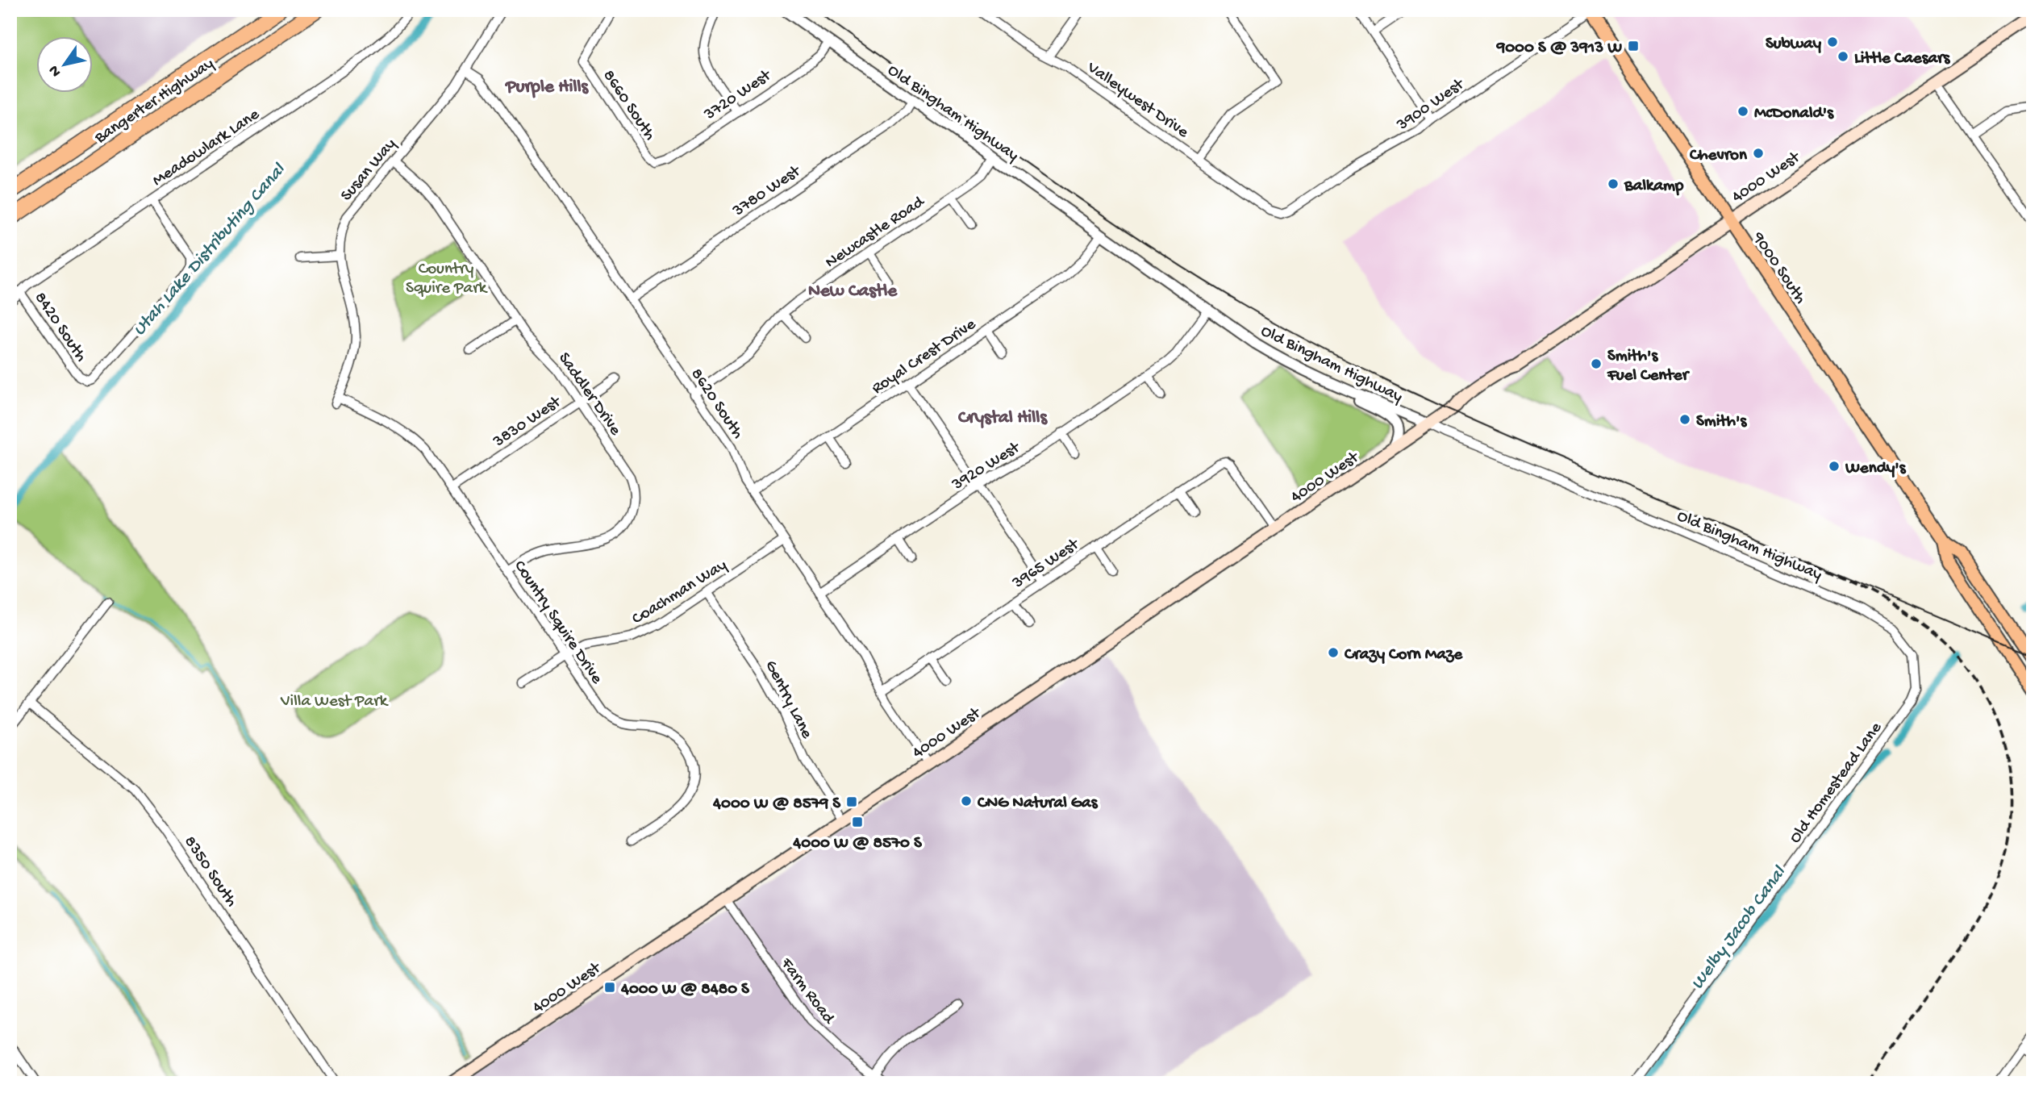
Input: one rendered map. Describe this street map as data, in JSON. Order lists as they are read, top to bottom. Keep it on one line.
{"streets":{"highway":["Bangerter Highway"],"main road":["4000 West","9000 South"],"street":["3720 West","Valleywest Drive","3900 West","8660 South","Old Bingham Highway","Meadowlark Lane","Susan Way","3780 West","Newcastle Road","8420 South","Royal Crest Drive","Saddler Drive","8620 South","3830 West","3920 West","3965 West","Coachman Way","Country Squire Drive","Gentry Lane","Old Homestead Lane","8350 South","Farm Road"]},"crossings":[["3720 West","8660 South"],["3720 West","Old Bingham Highway"],["Valleywest Drive","3900 West"],["3900 West","9000 South"],["Old Bingham Highway","4000 West"],["Old Bingham Highway","3780 West"],["Old Bingham Highway","Newcastle Road"],["Old Bingham Highway","Royal Crest Drive"],["Old Bingham Highway","3920 West"],["Old Bingham Highway","Old Homestead Lane"],["Meadowlark Lane","8420 South"],["Susan Way","Saddler Drive"],["Susan Way","8620 South"],["Susan Way","Country Squire Drive"],["4000 West","9000 South"],["4000 West","8620 South"],["4000 West","3965 West"],["4000 West","Gentry Lane"],["4000 West","Farm Road"],["3780 West","8620 South"],["Newcastle Road","8620 South"],["Royal Crest Drive","8620 South"],["Saddler Drive","3830 West"],["Saddler Drive","Country Squire Drive"],["8620 South","3920 West"],["8620 South","3965 West"],["8620 South","Coachman Way"],["3830 West","Country Squire Drive"],["Coachman Way","Country Squire Drive"],["Coachman Way","Gentry Lane"]],"districts":["Purple Hills","New Castle","Crystal Hills"],"water":["Utah Lake Distributing Canal","Welby Jacob Canal"],"parks":["Country Squire Park","Villa West Park"],"places":{"other":["Subway","Little Caesars","McDonald's","Chevron","Balkamp","Smith's Fuel Center","Smith's","Wendy's","Crazy Corn Maze","CNG Natural Gas"],"transit":["9000 S @ 3913 W","4000 W @ 8579 S","4000 W @ 8570 S","4000 W @ 8480 S"]},"north":"bottom left"}
